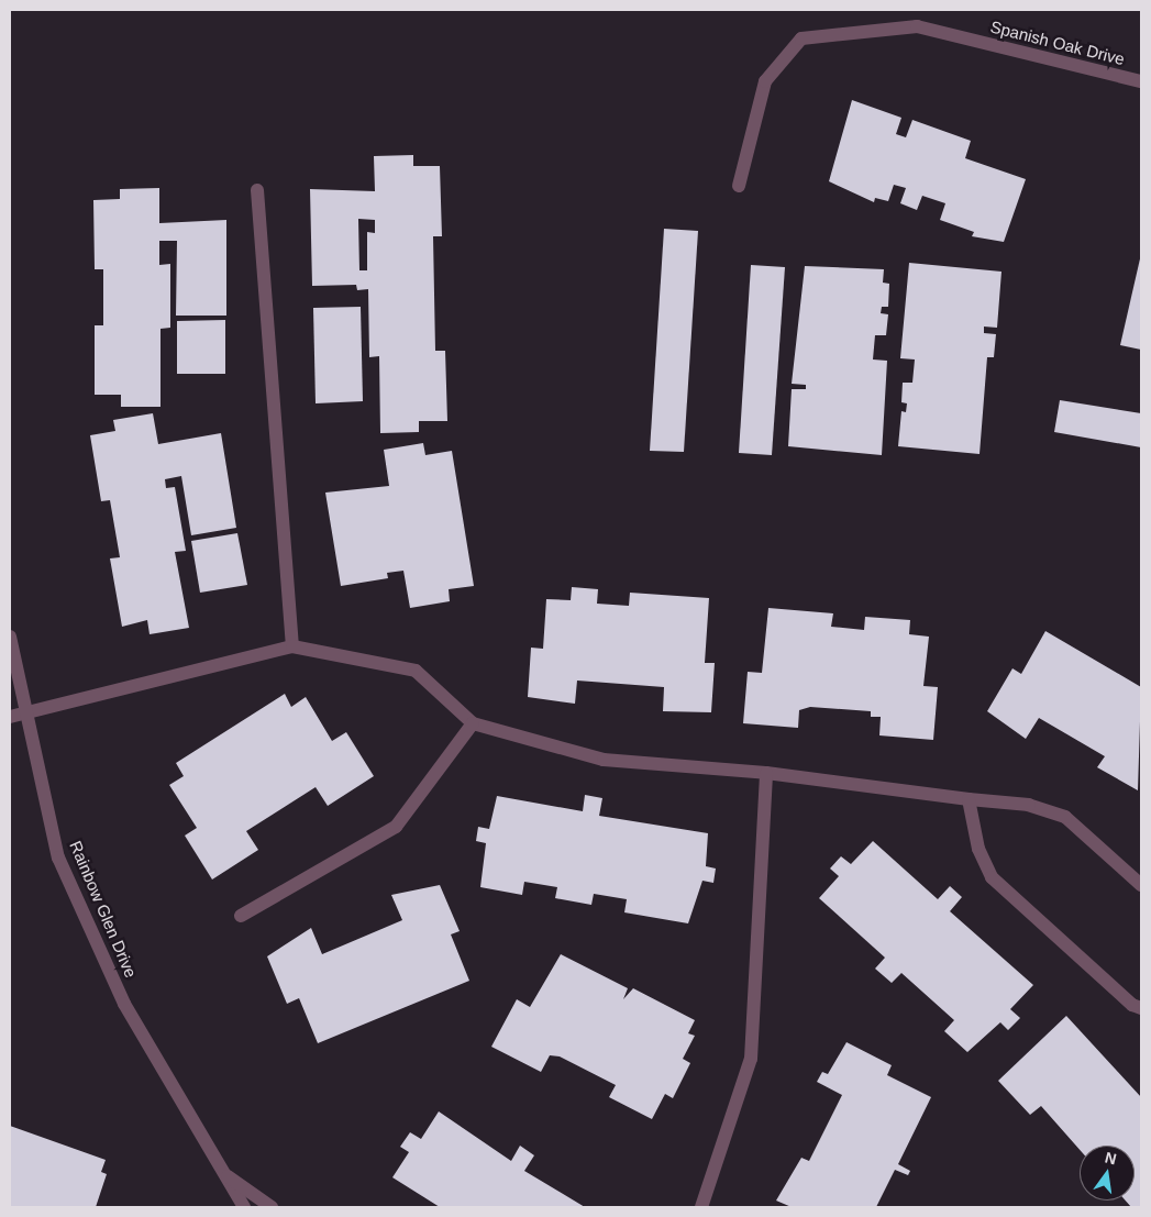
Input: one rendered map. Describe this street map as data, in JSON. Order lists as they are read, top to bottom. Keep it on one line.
{"streets":{"street":["Spanish Oak Drive","Rainbow Glen Drive"]},"north":"top"}
